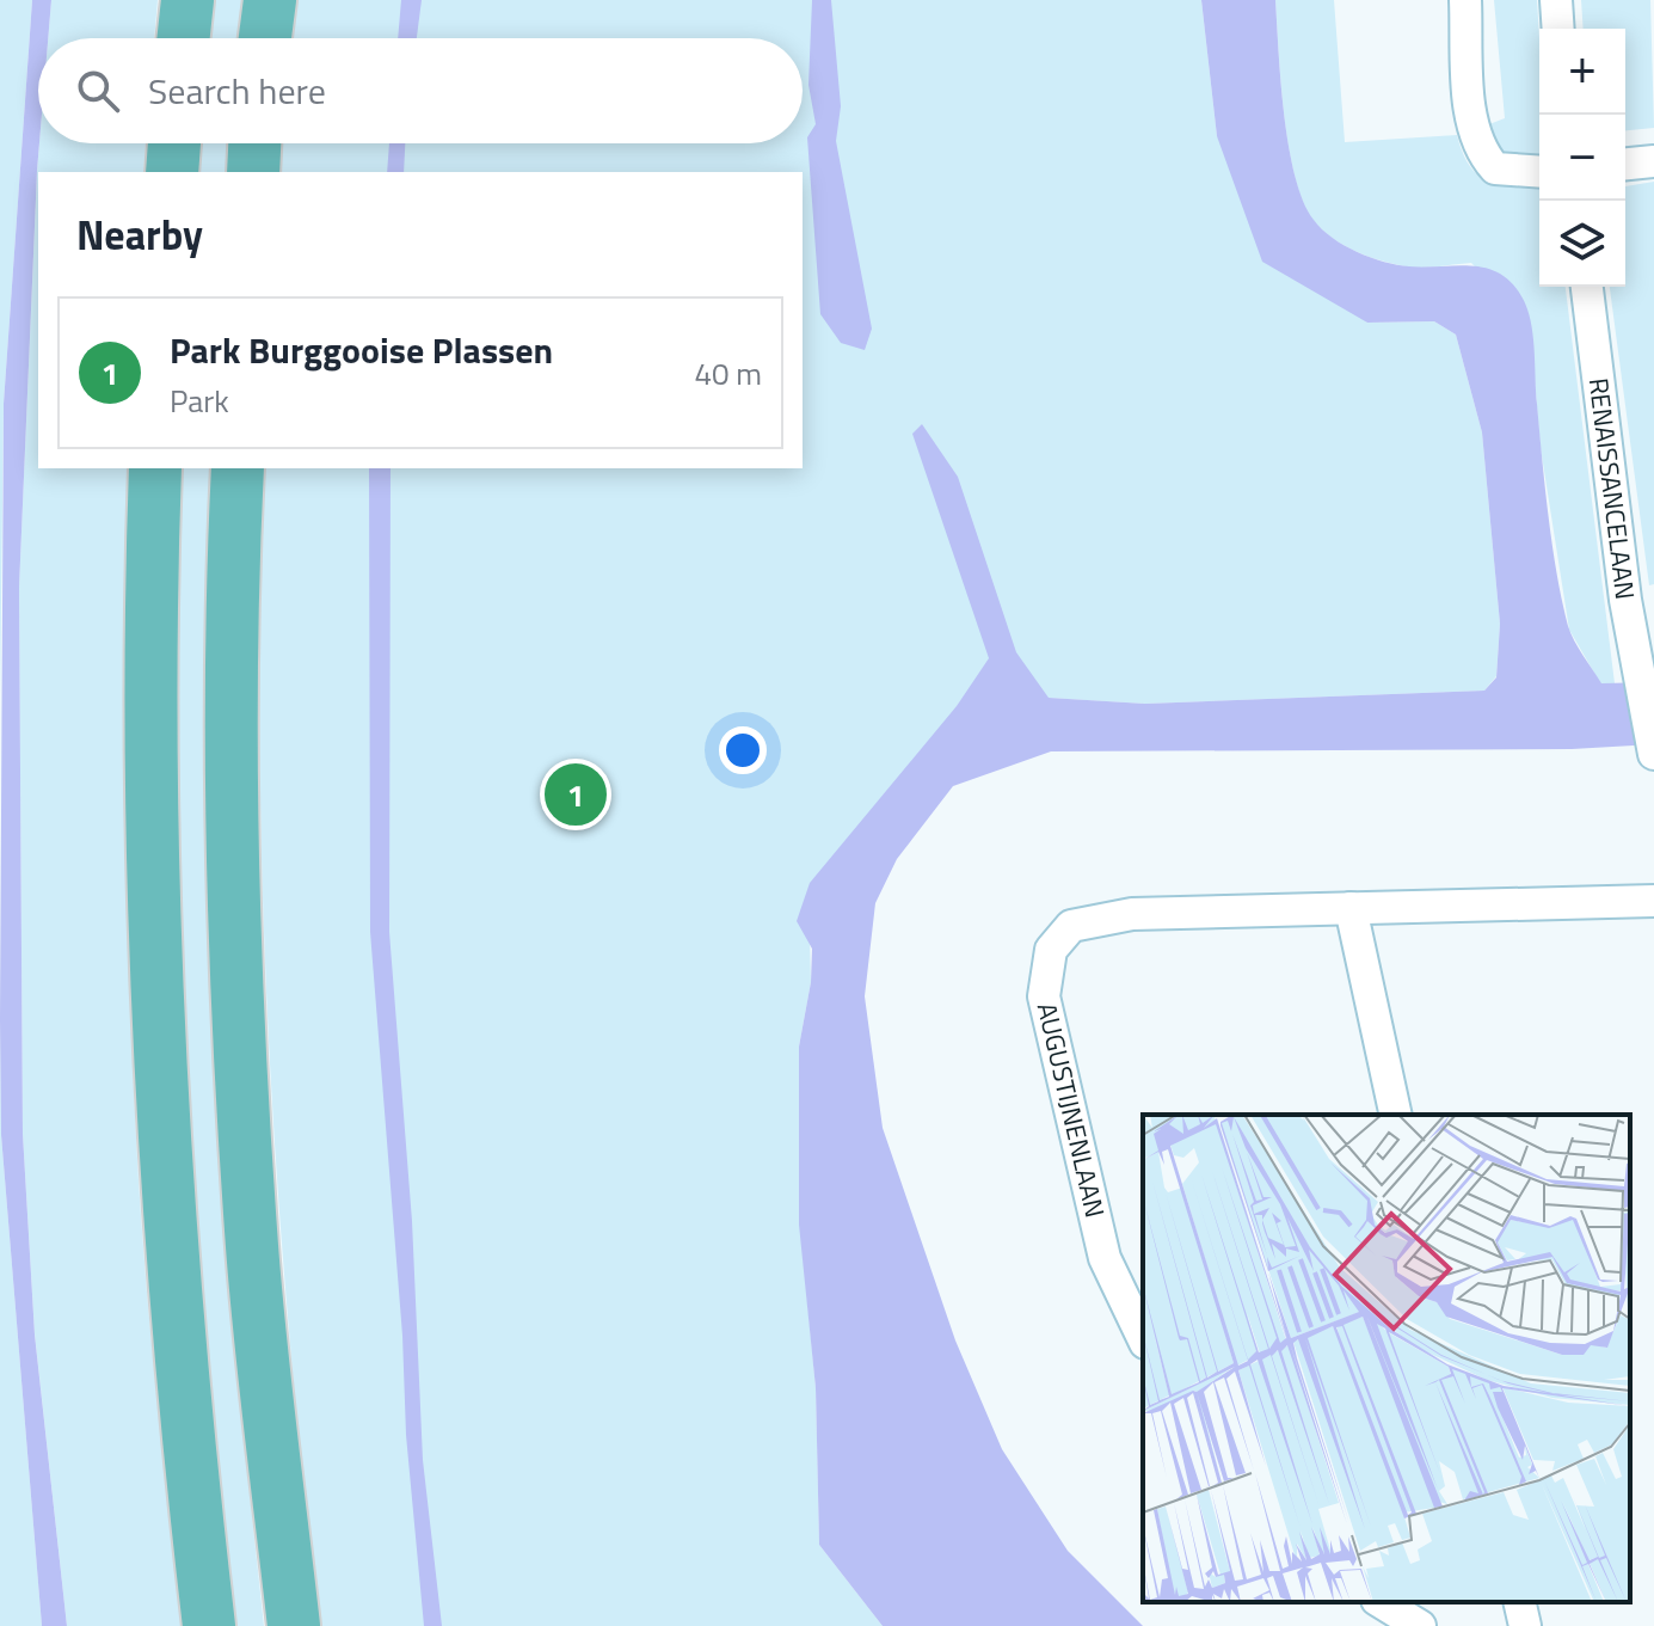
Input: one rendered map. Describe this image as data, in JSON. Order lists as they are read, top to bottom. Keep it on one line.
{"streets":{"street":["RENAISSANCELAAN","AUGUSTIJNENLAAN"]},"page":{"map_buttons":["+","−"],"search":"Search here","heading":"Nearby","list":[{"mark":"1","name":"Park Burggooise Plassen","note":"Park","value":"40 m"}],"pins":"1"}}
